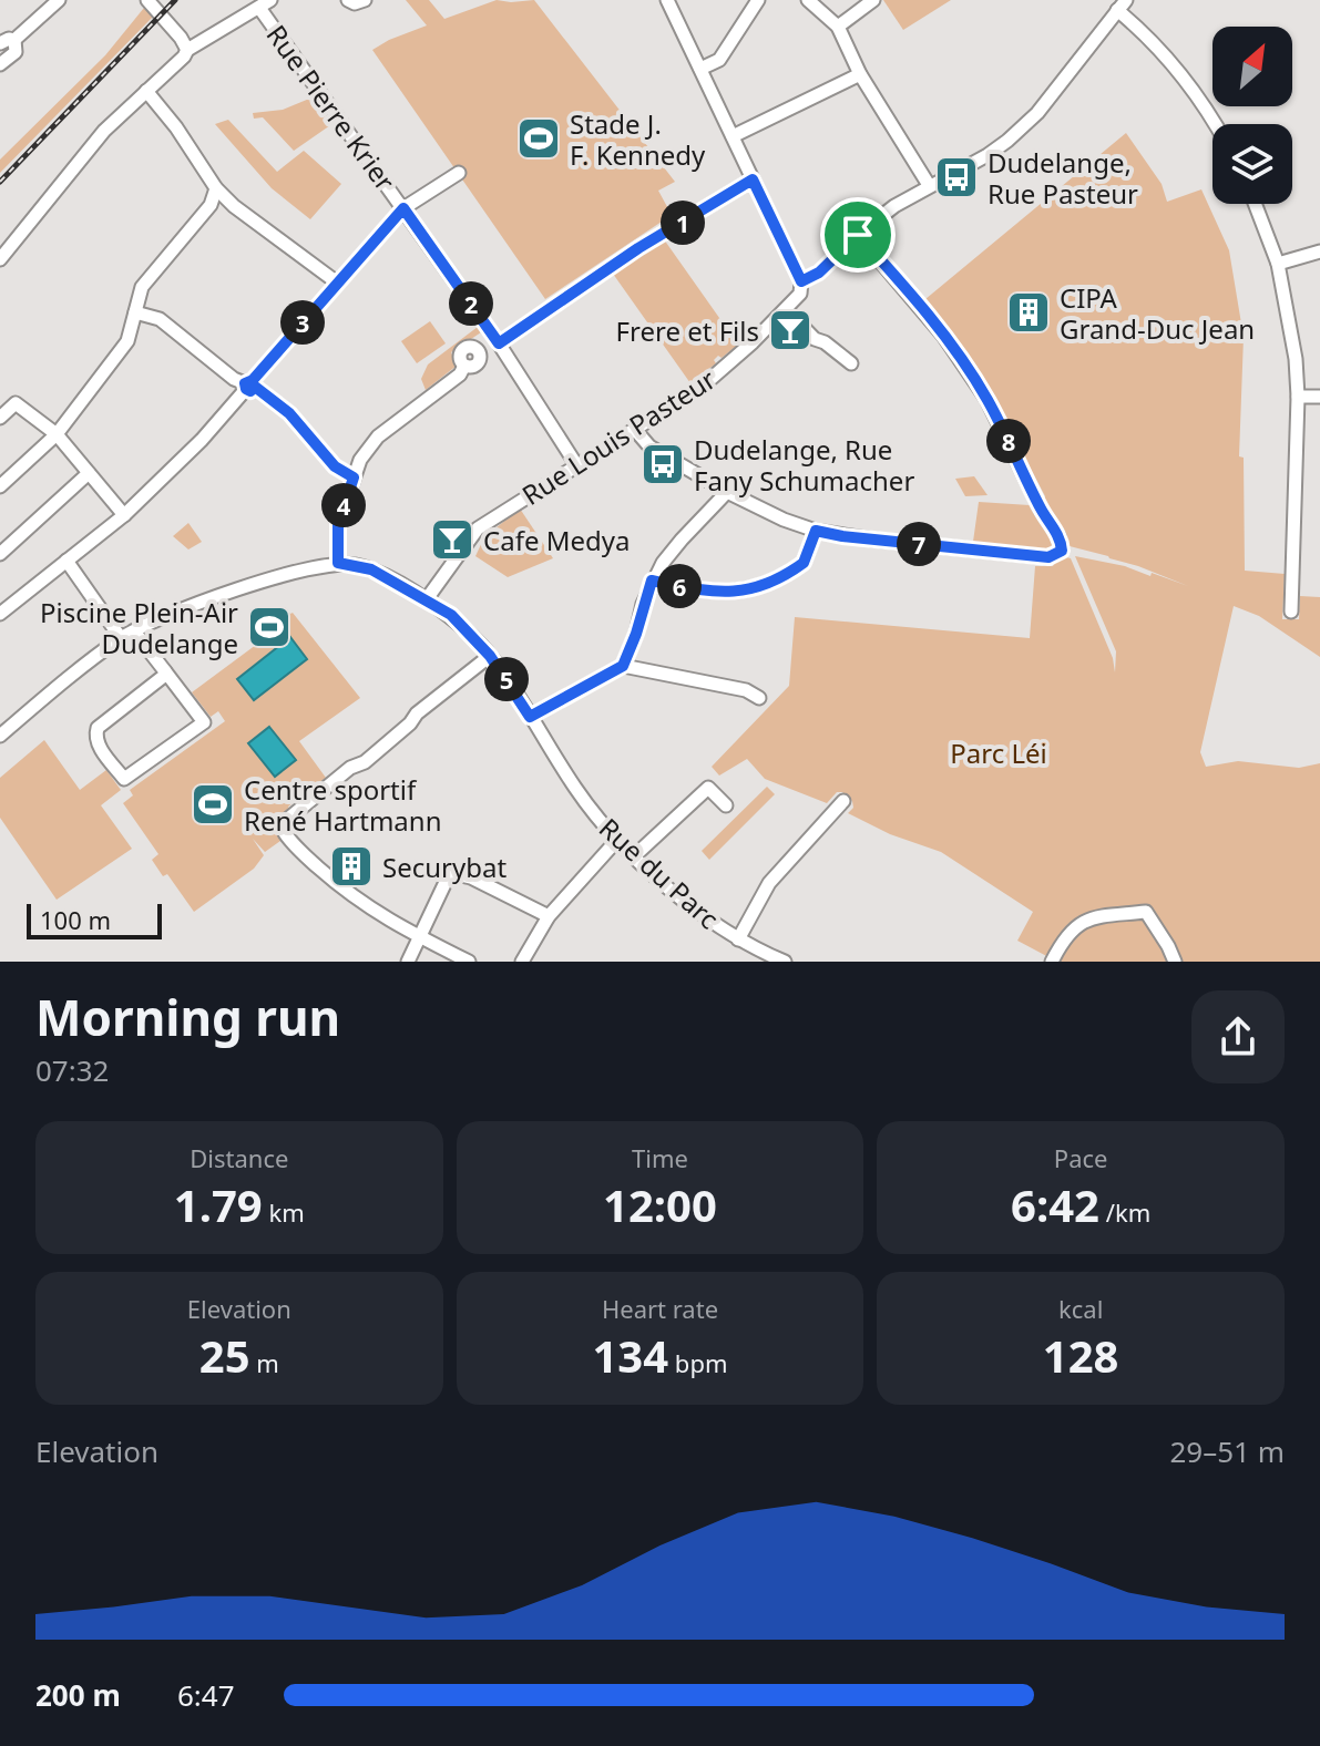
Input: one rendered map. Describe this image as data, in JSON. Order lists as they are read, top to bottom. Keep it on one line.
{"streets":{"street":["Rue Pierre Krier","Rue Louis Pasteur","Rue du Parc"]},"crossings":[["Rue Pierre Krier","Rue Louis Pasteur"],["Rue Louis Pasteur","Rue du Parc"]],"parks":["Parc Léi"],"places":{"sports":["Stade J. F. Kennedy","Piscine Plein-Air Dudelange","Centre sportif René Hartmann"],"bus stop":["Dudelange, Rue Pasteur","Dudelange, Rue Fany Schumacher"],"building":["CIPA Grand-Duc Jean","Securybat"],"bar":["Frere et Fils","Cafe Medya"]},"scale_bar":"100 m","north":"top right","page":{"pins":["1","2","3","8","4","7","6","5"],"scale":"100 m","heading":["Morning run","07:32"],"stats":[["Distance","1.79 km"],["Time","12:00"],["Pace","6:42 /km"],["Elevation","25 m"],["Heart rate","134 bpm"],["kcal","128"]],"chart":["Elevation","29–51 m"],"list":[{"name":"200 m","note":"6:47"}]}}
